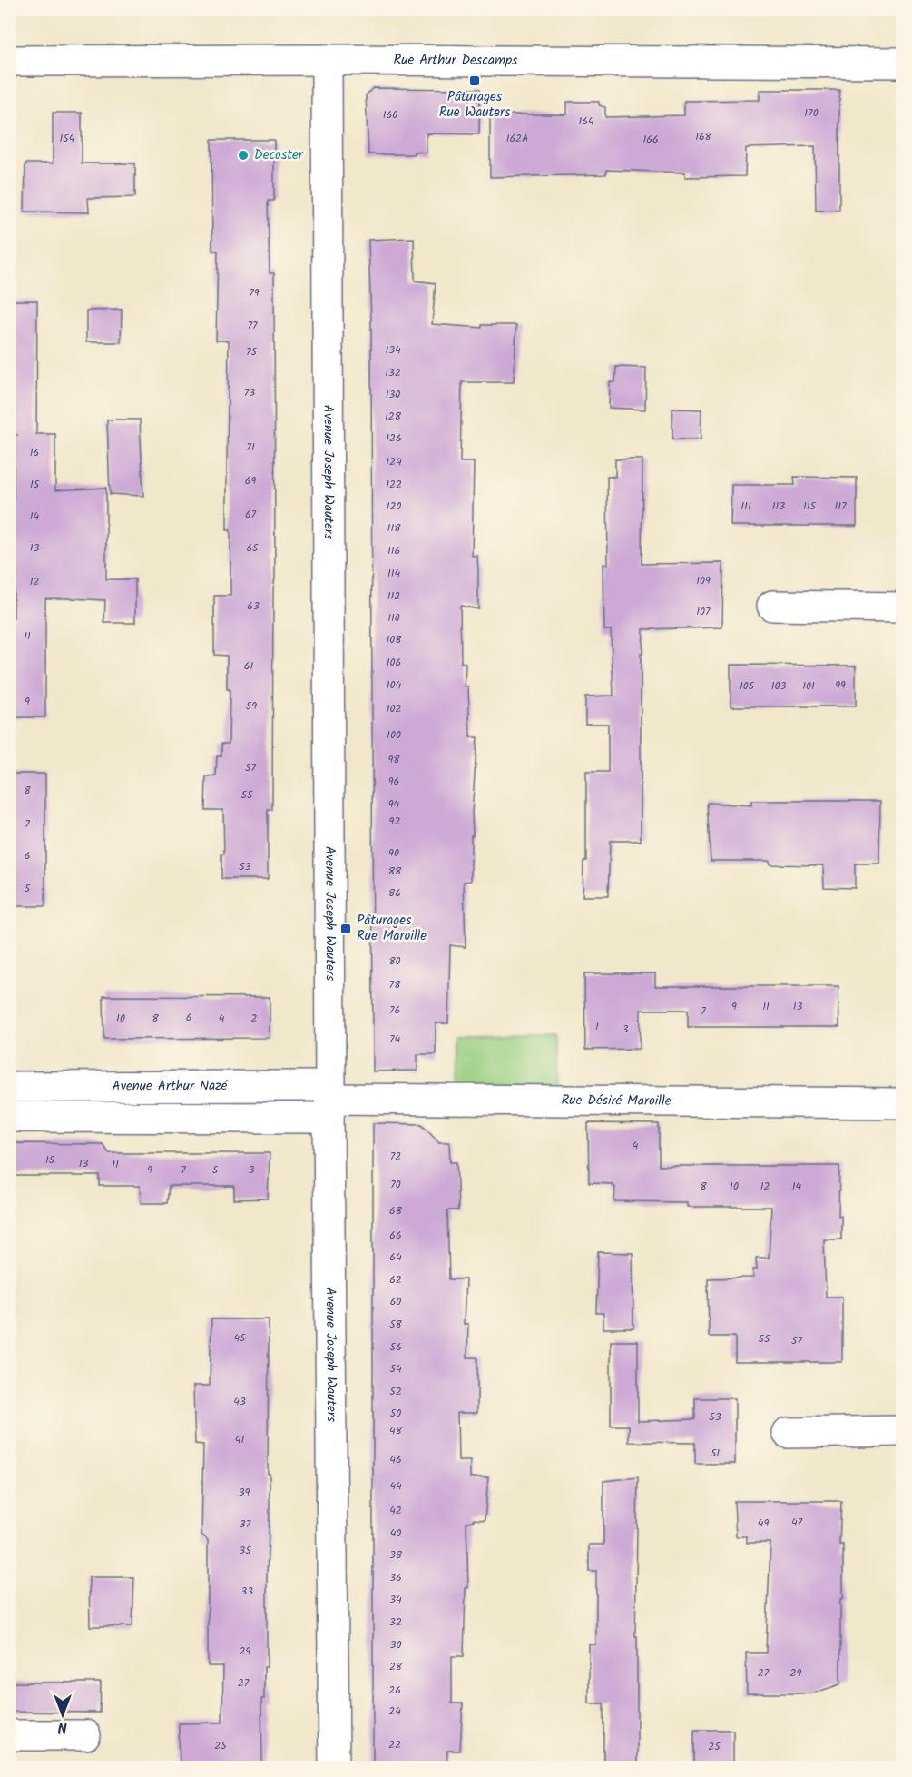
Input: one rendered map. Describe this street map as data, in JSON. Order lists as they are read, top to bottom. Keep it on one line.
{"streets":{"street":["Rue Arthur Descamps","Avenue Joseph Wauters","Avenue Arthur Nazé","Rue Désiré Maroille"]},"crossings":[["Rue Arthur Descamps","Avenue Joseph Wauters"],["Avenue Joseph Wauters","Avenue Arthur Nazé"],["Avenue Joseph Wauters","Rue Désiré Maroille"],["Avenue Arthur Nazé","Rue Désiré Maroille"]],"places":{"transit":["Pâturages Rue Wauters","Pâturages Rue Maroille"],"other":["Decoster"]},"house_numbers":["170","160","164","168","154","162A","166","79","77","134","75","132","73","130","128","126","71","16","124","69","15","122","120","111","113","115","117","67","14","118","13","65","116","114","109","12","112","63","107","110","11","108","106","61","104","99","105","103","101","9","59","102","100","98","57","96","8","55","94","92","7","90","6","53","88","5","86","80","78","9","11","13","76","7","6","10","8","4","2","1","3","74","4","72","15","13","11","9","7","5","3","70","8","10","12","14","68","66","64","62","60","58","45","55","57","56","54","52","43","50","53","48","41","51","46","44","39","42","47","49","37","40","35","38","36","33","34","32","30","29","28","27","29","27","26","24","22","25","25"],"north":"bottom"}
